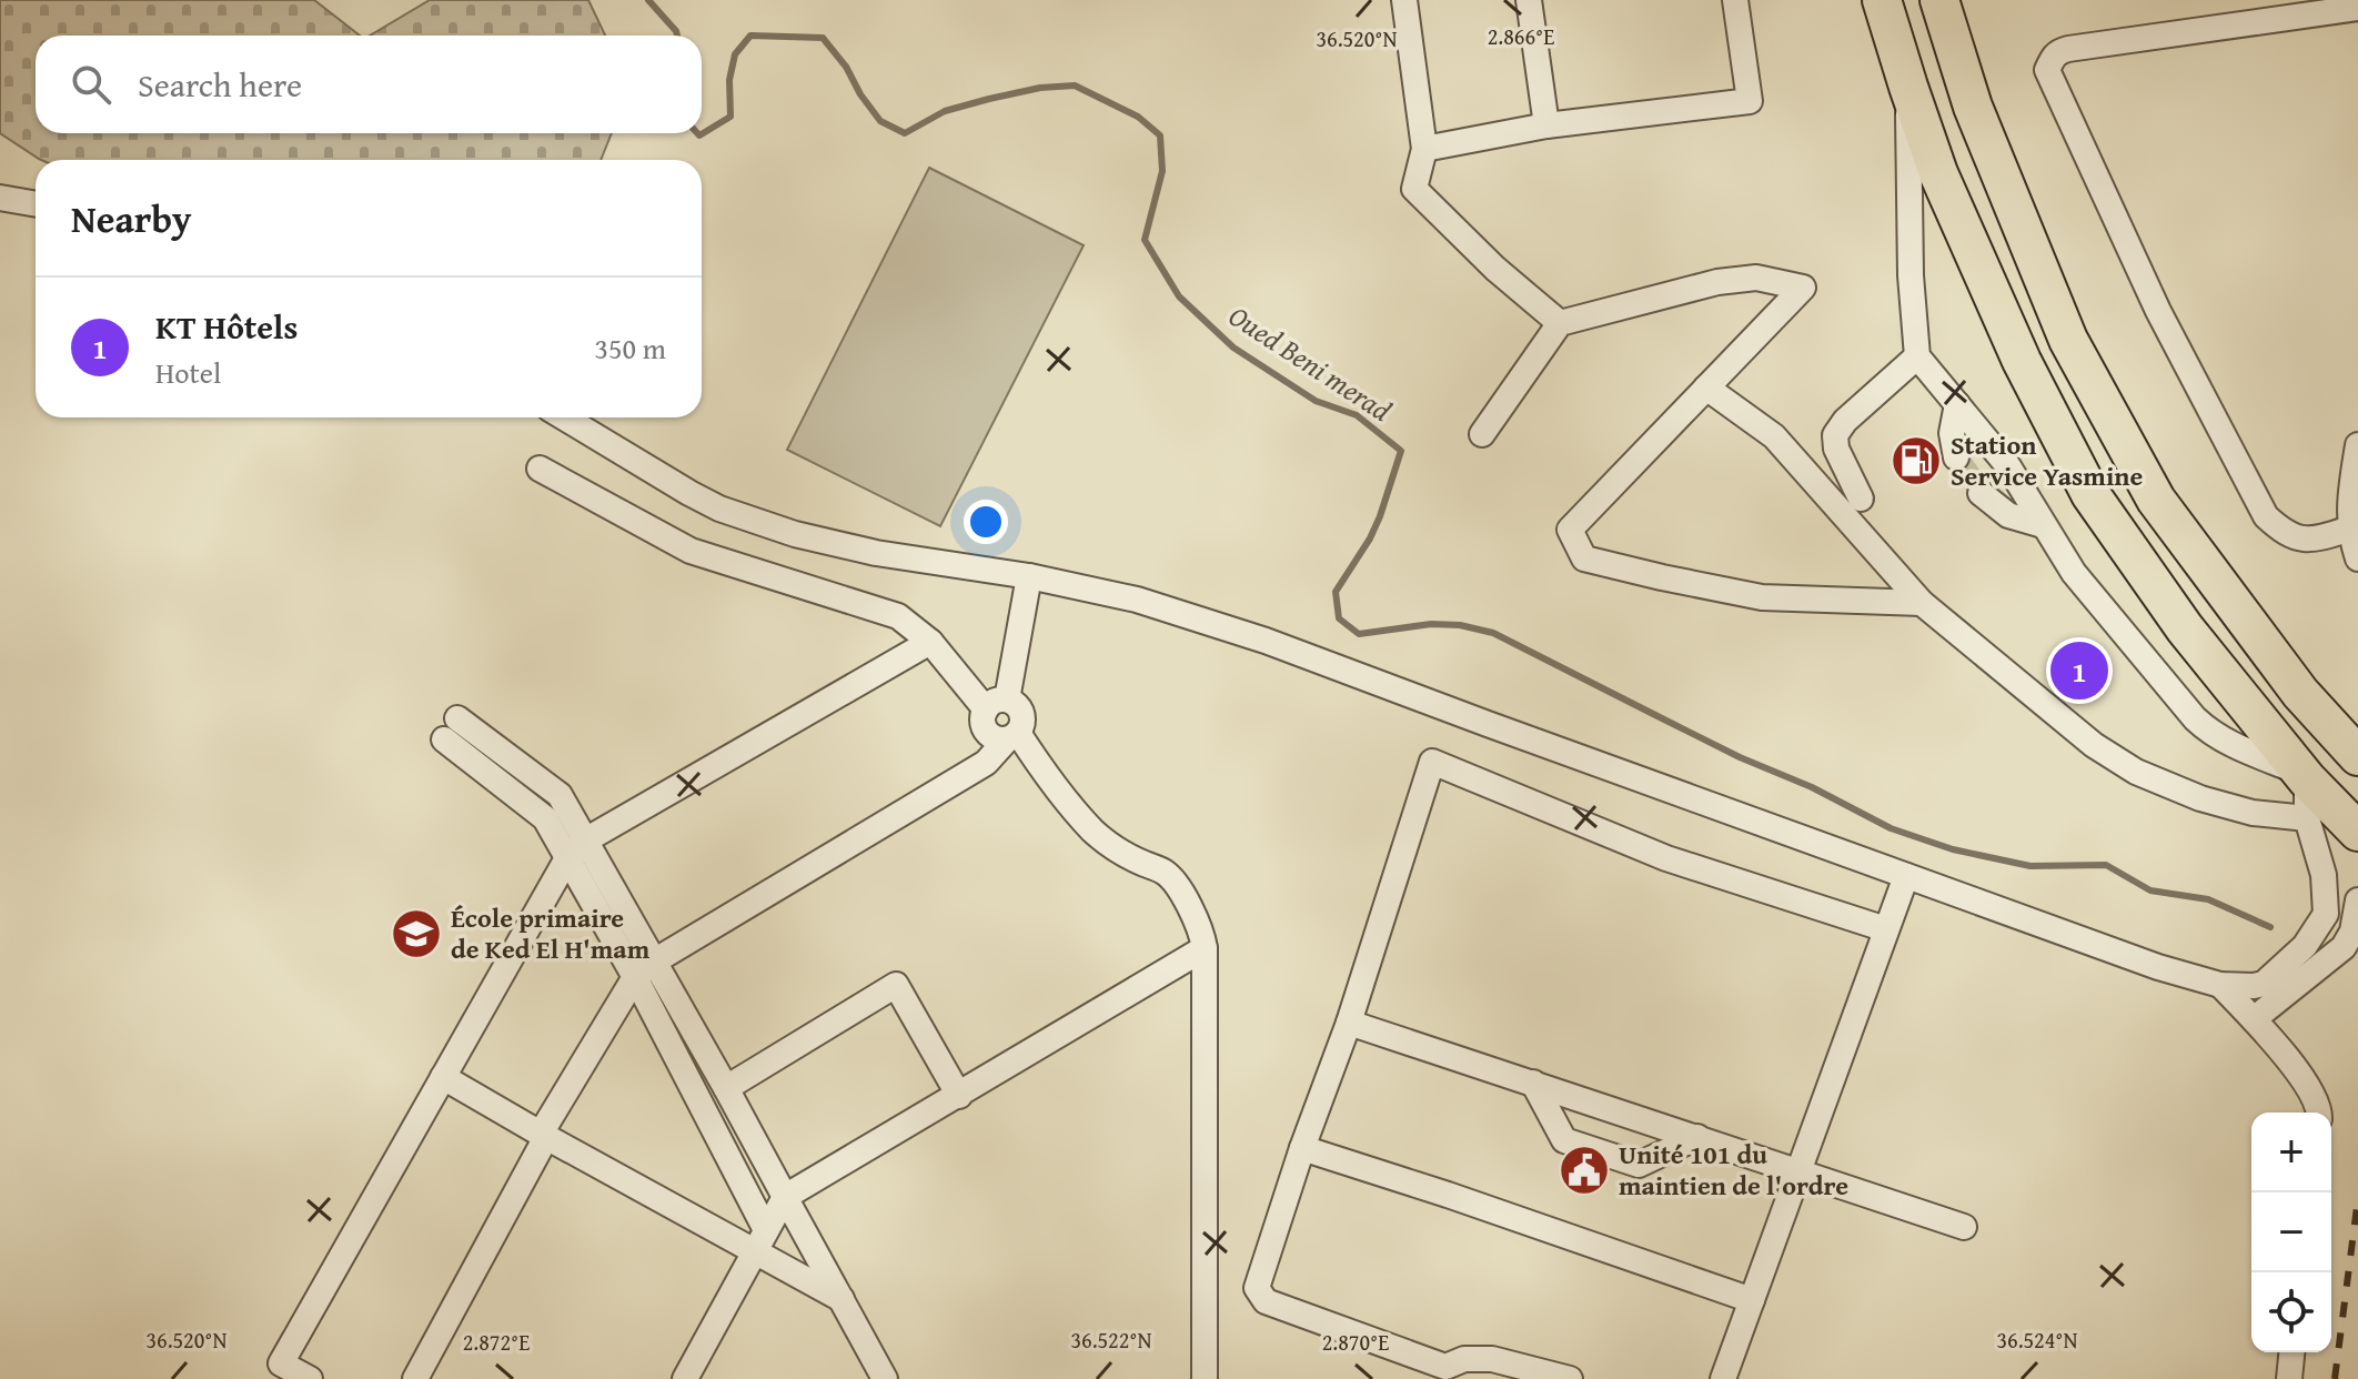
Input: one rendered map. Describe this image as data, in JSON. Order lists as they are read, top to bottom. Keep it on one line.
{"water":["Oued Beni merad"],"places":{"fuel station":["Station Service Yasmine"],"school or university":["École primaire de Ked El H'mam"],"public building":["Unité 101 du maintien de l'ordre"]},"page":{"search":"Search here","heading":"Nearby","list":[{"mark":"1","name":"KT Hôtels","note":"Hotel","value":"350 m"}],"pins":"1","map_buttons":["+","−"]},"coordinates":["2.866°E","36.520°N","36.522°N","36.524°N","2.872°E","2.870°E"]}
